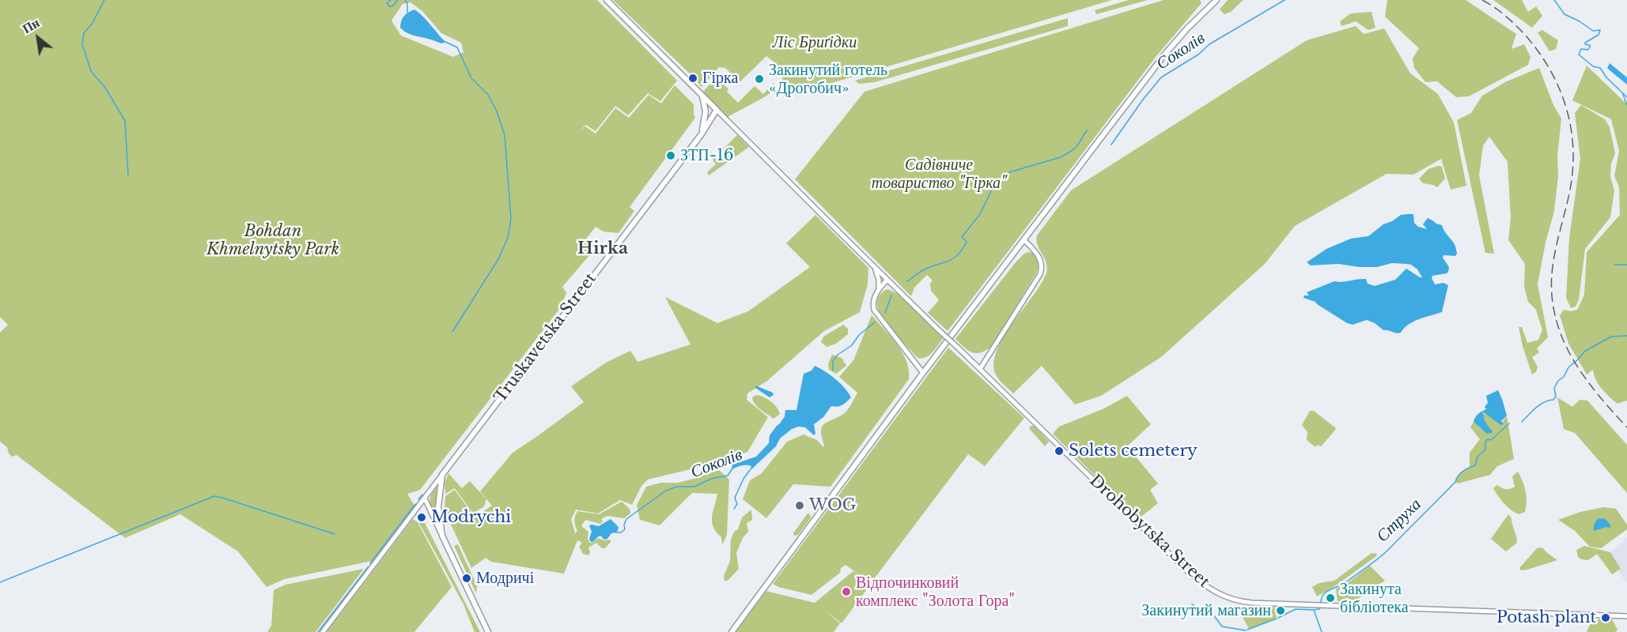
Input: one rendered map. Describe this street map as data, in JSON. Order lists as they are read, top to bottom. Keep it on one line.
{"streets":{"main road":["Truskavetska Street"],"street":["Drohobytska Street"]},"crossings":[["Truskavetska Street","Drohobytska Street"]],"districts":["Hirka"],"water":["Соколів","Струха"],"parks":["Ліс Бриґідки","Садівниче товариство \"Гірка\"","Bohdan Khmelnytsky Park"],"places":["Гірка","Закинутий готель «Дрогобич»","ЗТП-16","Solets cemetery","WOG","Modrychi","Модричі","Відпочинковий комплекс \"Золота Гора\"","Закинута бібліотека","Закинутий магазин","Potash plant"],"north":"top left"}
